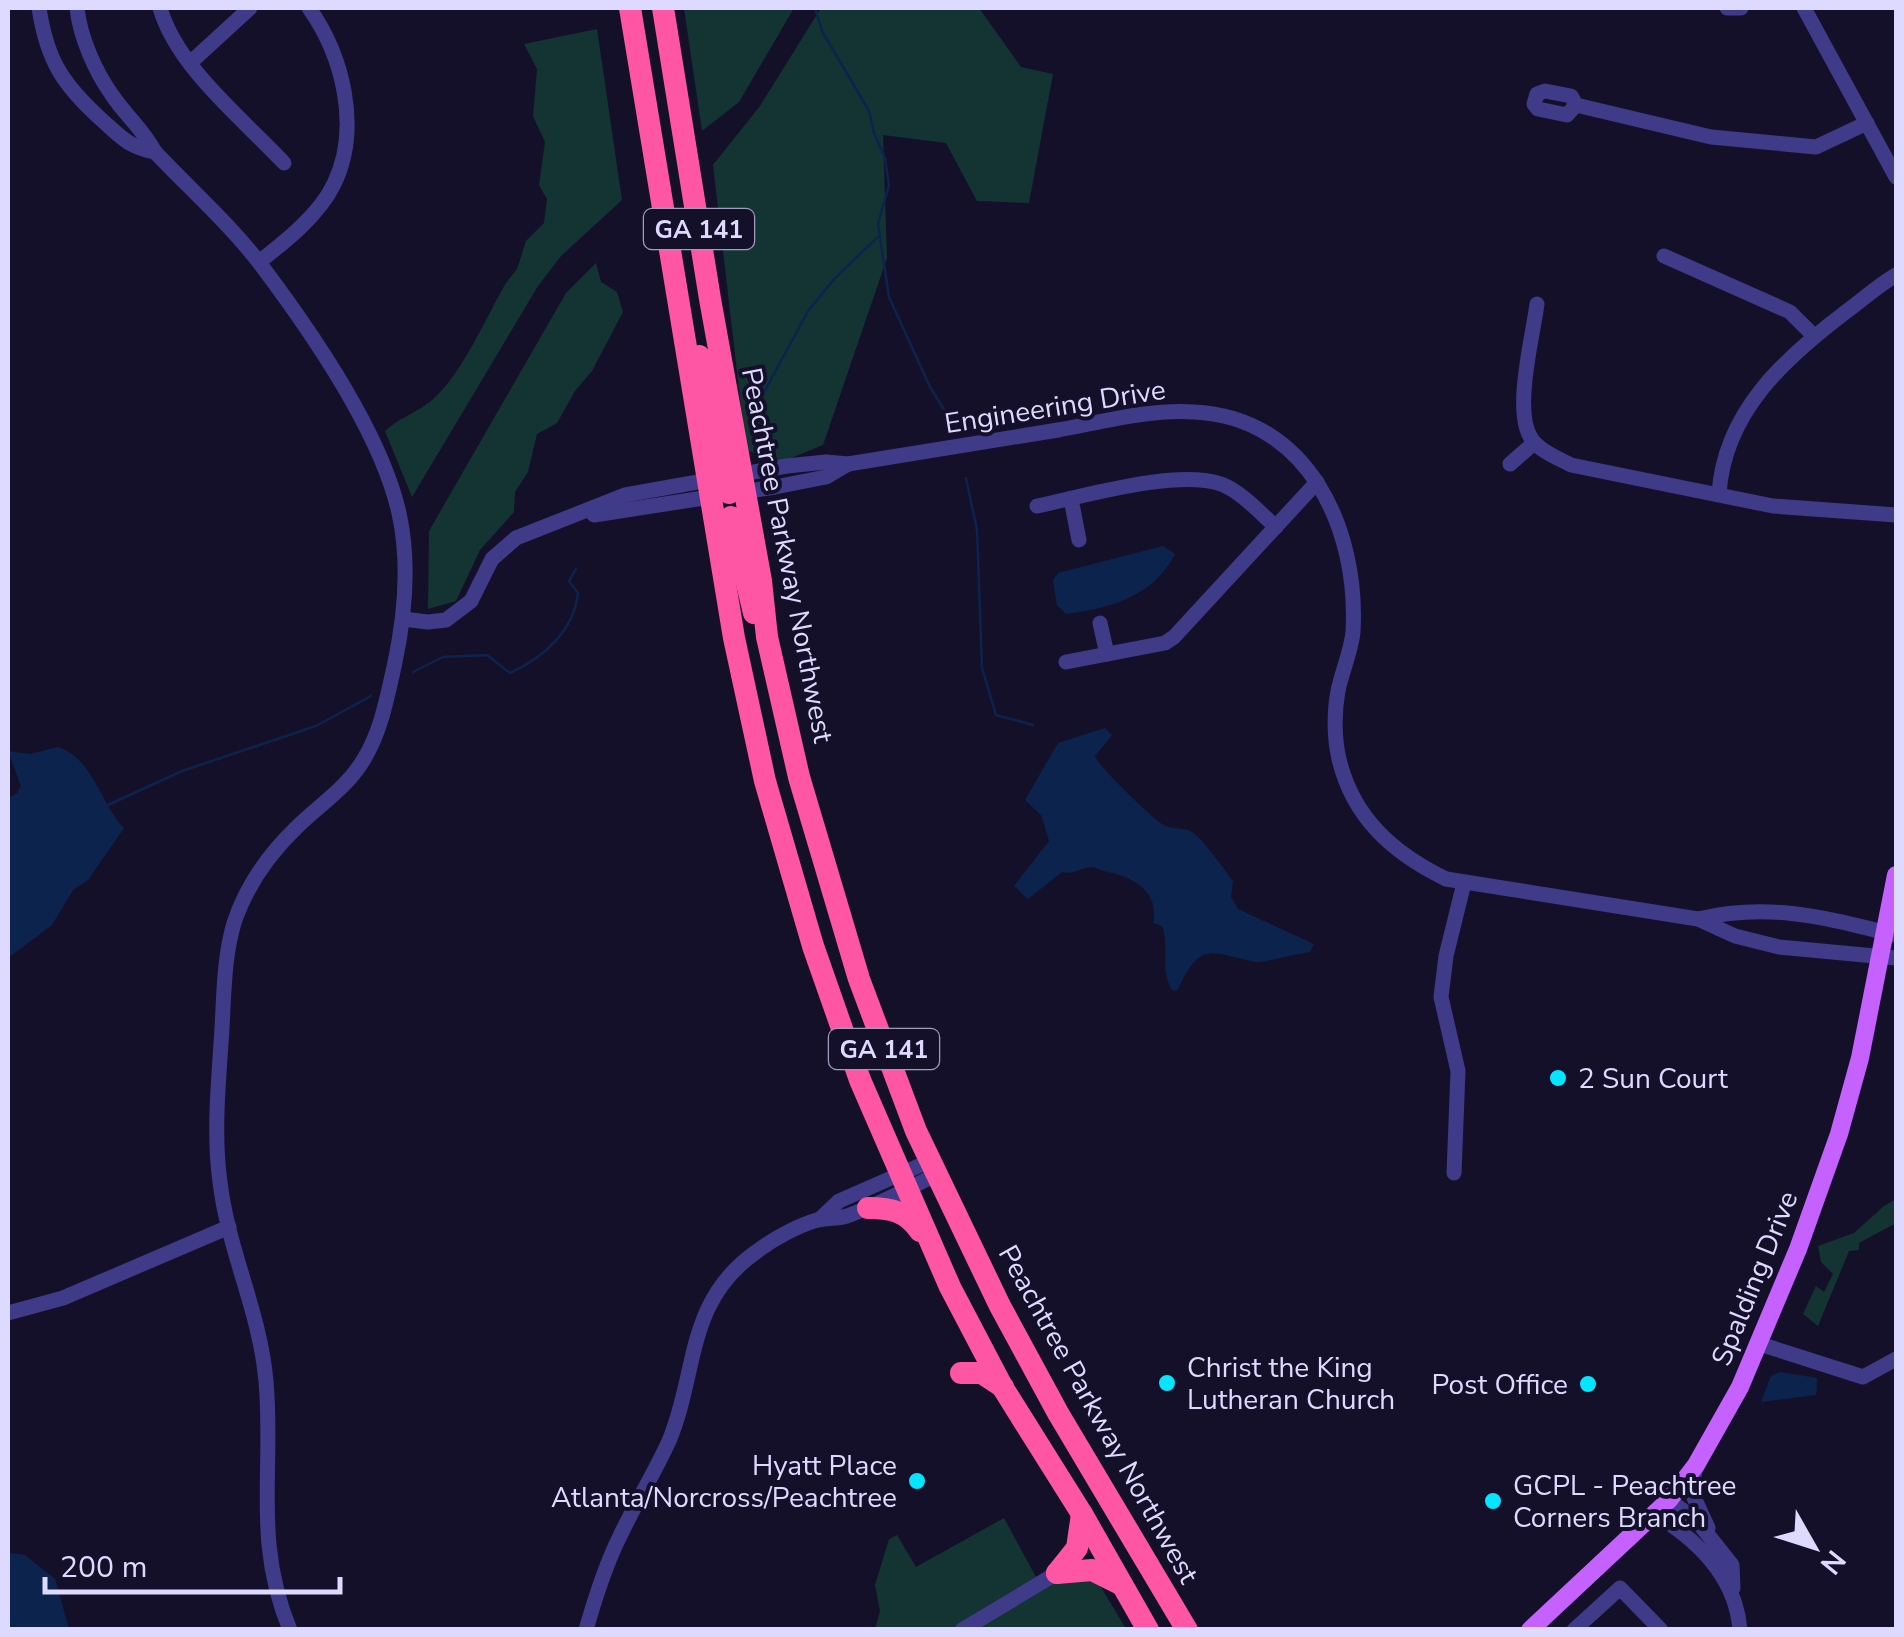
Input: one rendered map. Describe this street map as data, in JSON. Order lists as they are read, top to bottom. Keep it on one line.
{"streets":{"highway":["GA 141","Peachtree Parkway Northwest"],"main road":["Spalding Drive"],"street":["Engineering Drive"]},"crossings":[["Engineering Drive","Peachtree Parkway Northwest"],["Engineering Drive","Spalding Drive"]],"places":["2 Sun Court","Christ the King Lutheran Church","Post Office","Hyatt Place Atlanta/Norcross/Peachtree","GCPL - Peachtree Corners Branch"],"scale_bar":"200 m","north":"bottom right"}
